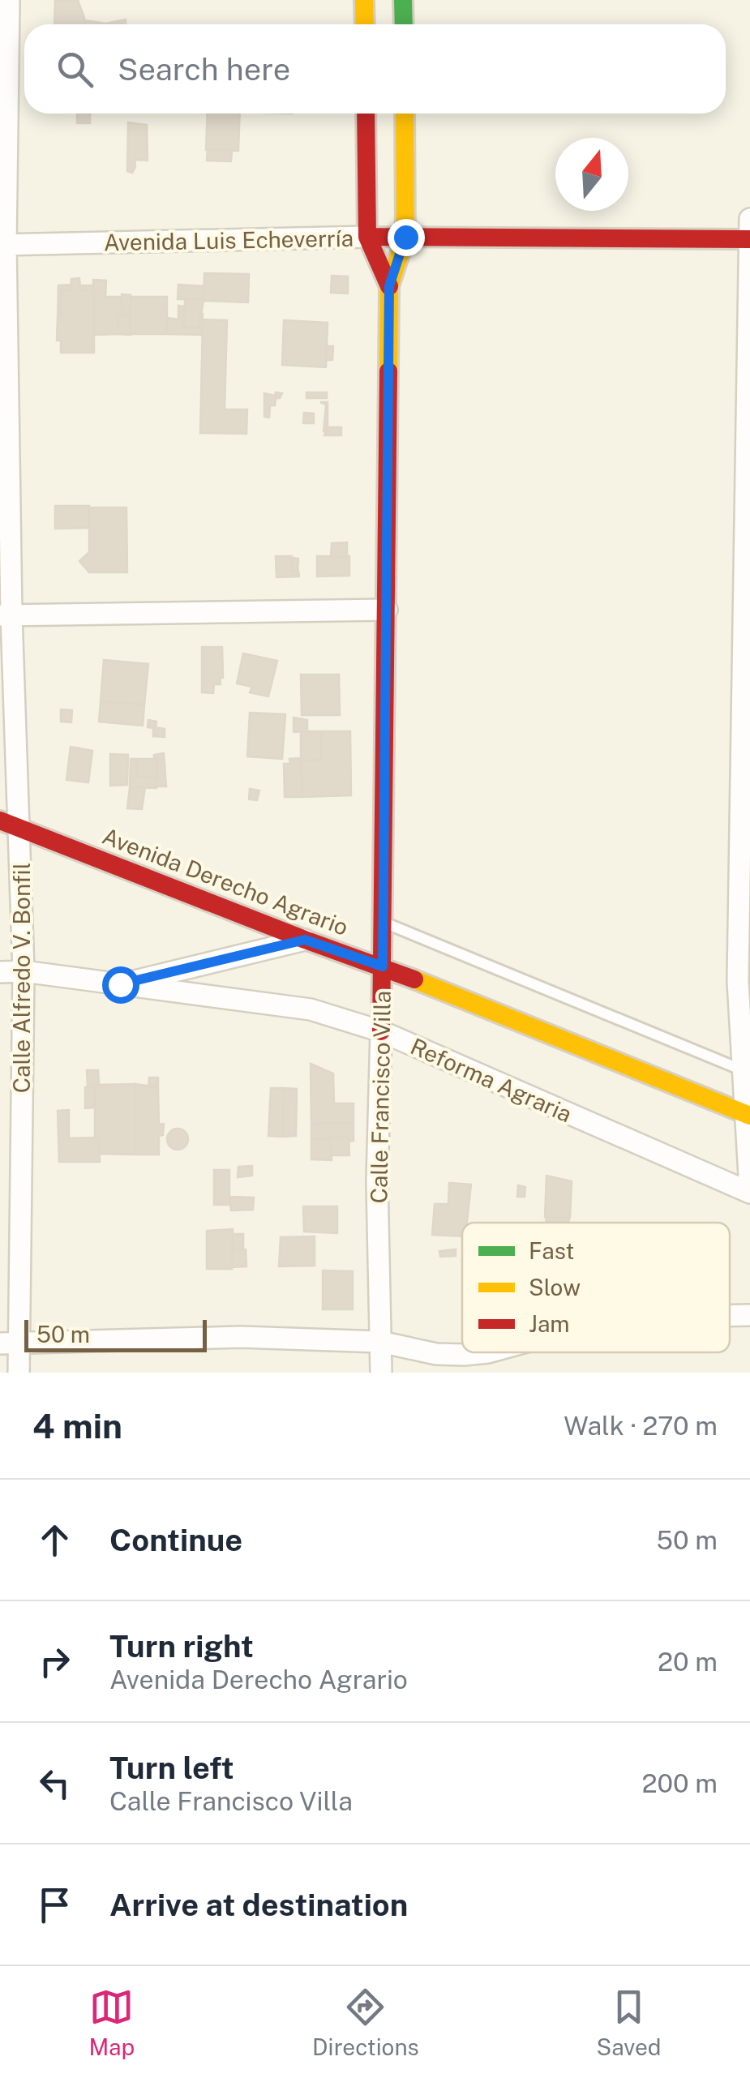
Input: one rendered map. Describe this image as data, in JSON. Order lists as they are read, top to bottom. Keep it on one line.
{"streets":{"street":["Avenida Luis Echeverría","Avenida Derecho Agrario","Calle Alfredo V. Bonfil","Reforma Agraria","Calle Francisco Villa"]},"crossings":[["Avenida Luis Echeverría","Calle Alfredo V. Bonfil"],["Avenida Luis Echeverría","Calle Francisco Villa"],["Avenida Derecho Agrario","Calle Alfredo V. Bonfil"],["Avenida Derecho Agrario","Calle Francisco Villa"],["Calle Alfredo V. Bonfil","Reforma Agraria"],["Reforma Agraria","Calle Francisco Villa"]],"legend":["Fast","Slow","Jam"],"scale_bar":"50 m","north":"top","page":{"search":"Search here","scale":"50 m","heading":["4 min","Walk · 270 m"],"list":[["Continue","50 m"],["Turn right","Avenida Derecho Agrario","20 m"],["Turn left","Calle Francisco Villa","200 m"],"Arrive at destination"],"nav":["Map","Directions","Saved"]}}
